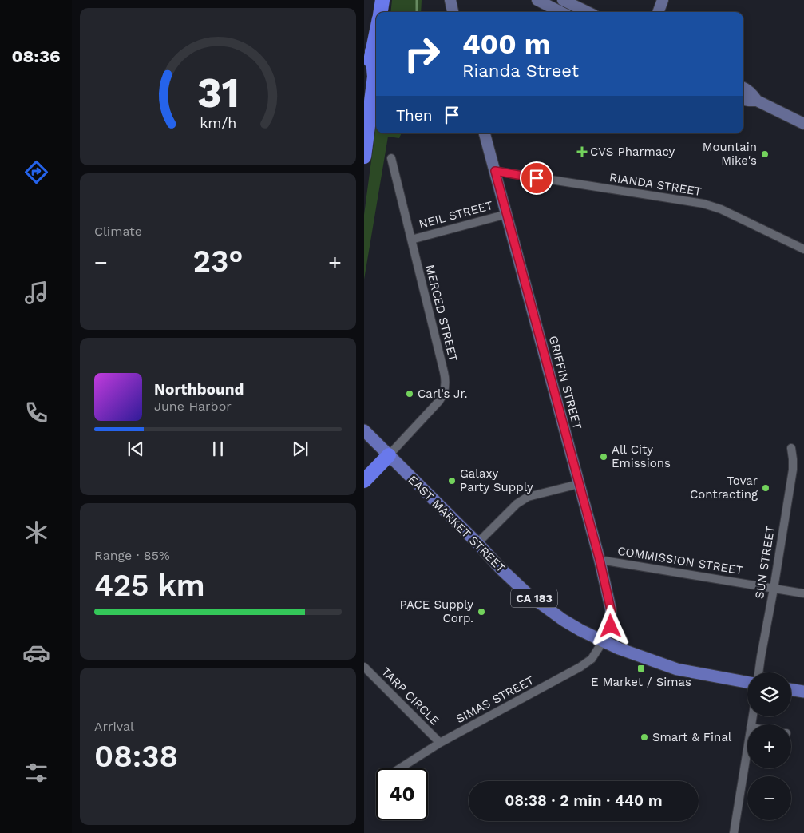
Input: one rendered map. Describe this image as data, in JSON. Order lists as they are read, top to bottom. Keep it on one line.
{"streets":{"main road":["EAST MARKET STREET","CA 183"],"street":["RIANDA STREET","NEIL STREET","MERCED STREET","GRIFFIN STREET","COMMISSION STREET","SUN STREET","TARP CIRCLE","SIMAS STREET"]},"crossings":[["RIANDA STREET","GRIFFIN STREET"],["NEIL STREET","MERCED STREET"],["NEIL STREET","GRIFFIN STREET"],["MERCED STREET","EAST MARKET STREET"],["GRIFFIN STREET","EAST MARKET STREET"],["GRIFFIN STREET","COMMISSION STREET"],["GRIFFIN STREET","SIMAS STREET"],["EAST MARKET STREET","SIMAS STREET"],["COMMISSION STREET","SUN STREET"],["TARP CIRCLE","SIMAS STREET"]],"places":{"health":["CVS Pharmacy"],"other":["Mountain Mike's","Carl's Jr.","All City Emissions","Galaxy Party Supply","Tovar Contracting","PACE Supply Corp.","Smart & Final"],"transit":["E Market / Simas"]},"page":{"tabs":"08:36","turn":["400 m","Rianda Street"],"then":"Then","tile":["Climate",["Range · 85%","425 km"],["Arrival","08:38"]],"heat":["−","23°","+"],"song":["Northbound","June Harbor"],"map_buttons":["+","−"],"limit":"40","trip":"08:38 · 2 min · 440 m","gauge":["31","km/h"]}}
